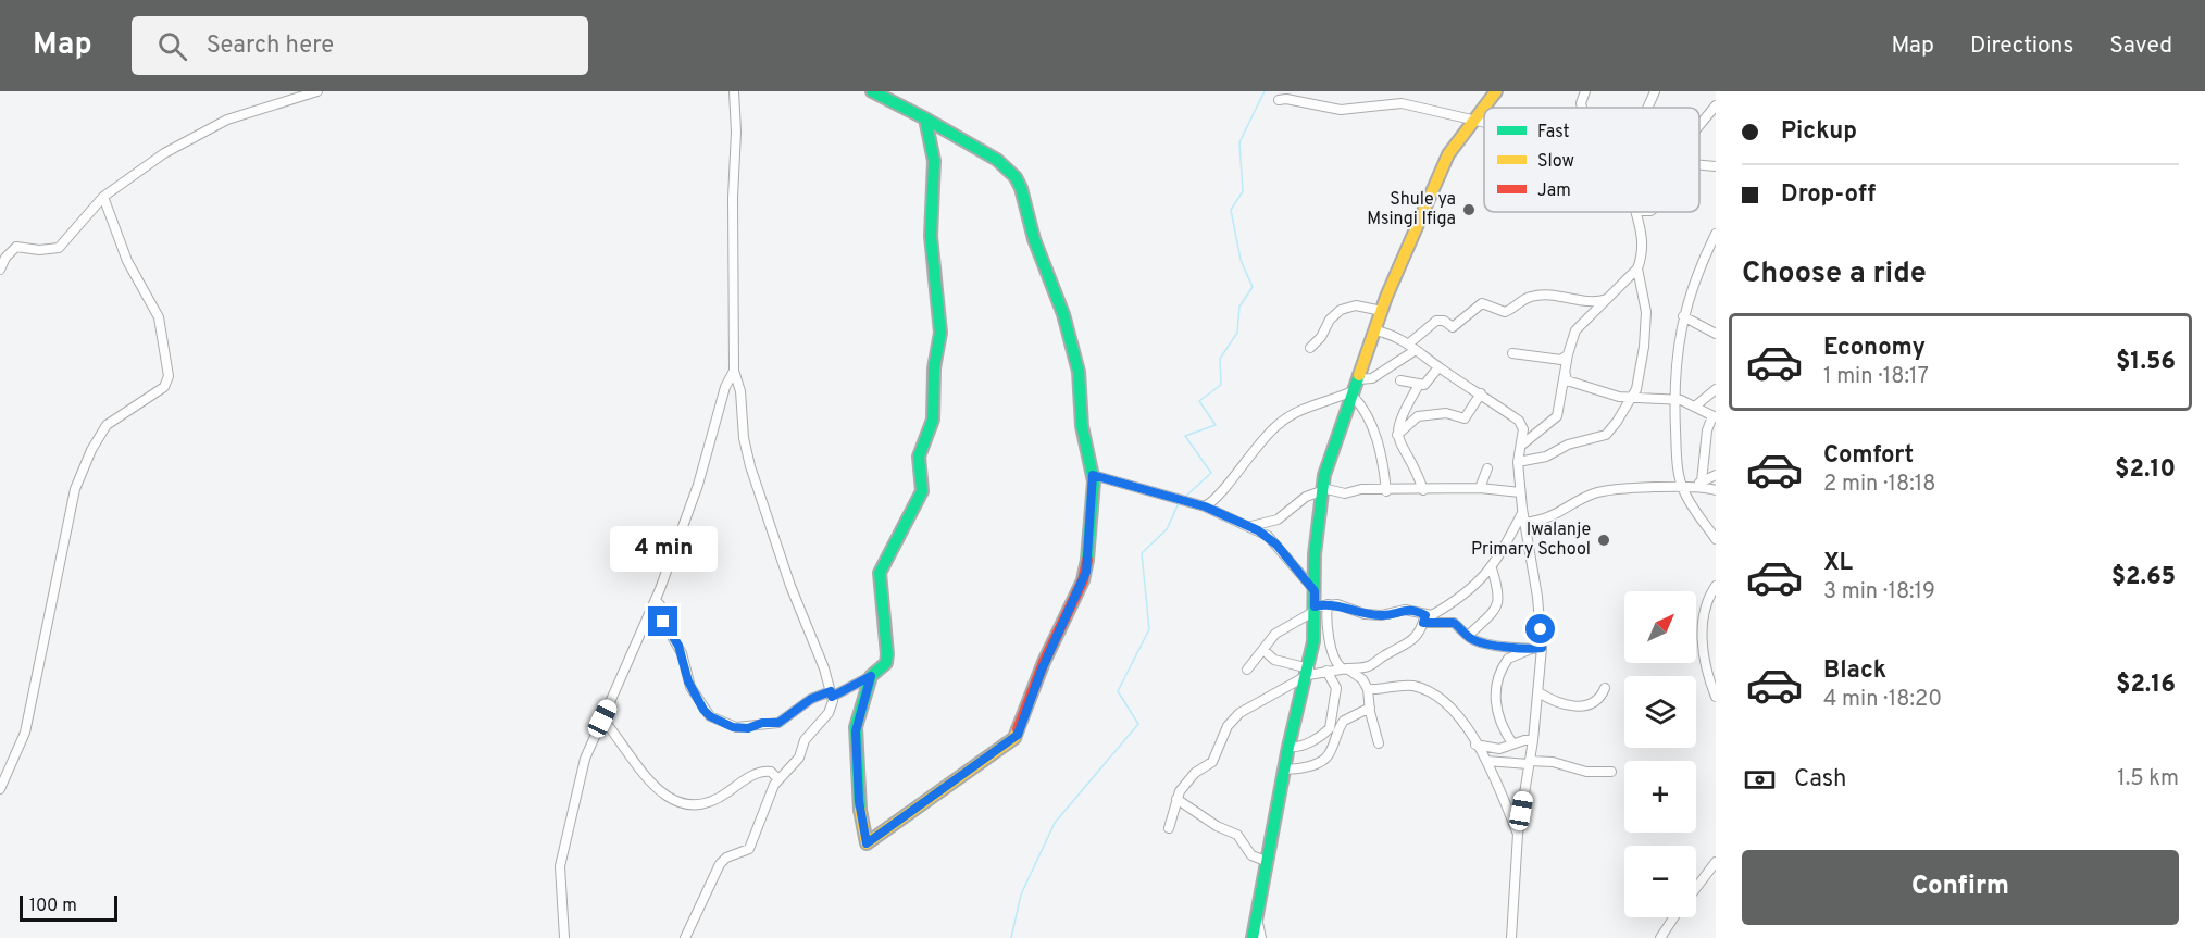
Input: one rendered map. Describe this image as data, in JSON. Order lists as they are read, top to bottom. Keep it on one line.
{"places":["Shule ya Msingi Ifiga","Iwalanje Primary School"],"legend":["Fast","Slow","Jam"],"scale_bar":"100 m","north":"top right","page":{"header":"Map","search":"Search here","nav":["Map","Directions","Saved"],"banner":["Pickup","Drop-off"],"heading":"Choose a ride","list":[{"name":"Economy","note":"1 min · 18:17","value":"$1.56"},{"name":"Comfort","note":"2 min · 18:18","value":"$2.10"},{"name":"XL","note":"3 min · 18:19","value":"$2.65"},{"name":"Black","note":"4 min · 18:20","value":"$2.16"}],"bubble":"4 min","map_buttons":["+","−"],"pay":["Cash","1.5 km"],"buttons":"Confirm","scale":"100 m"}}
